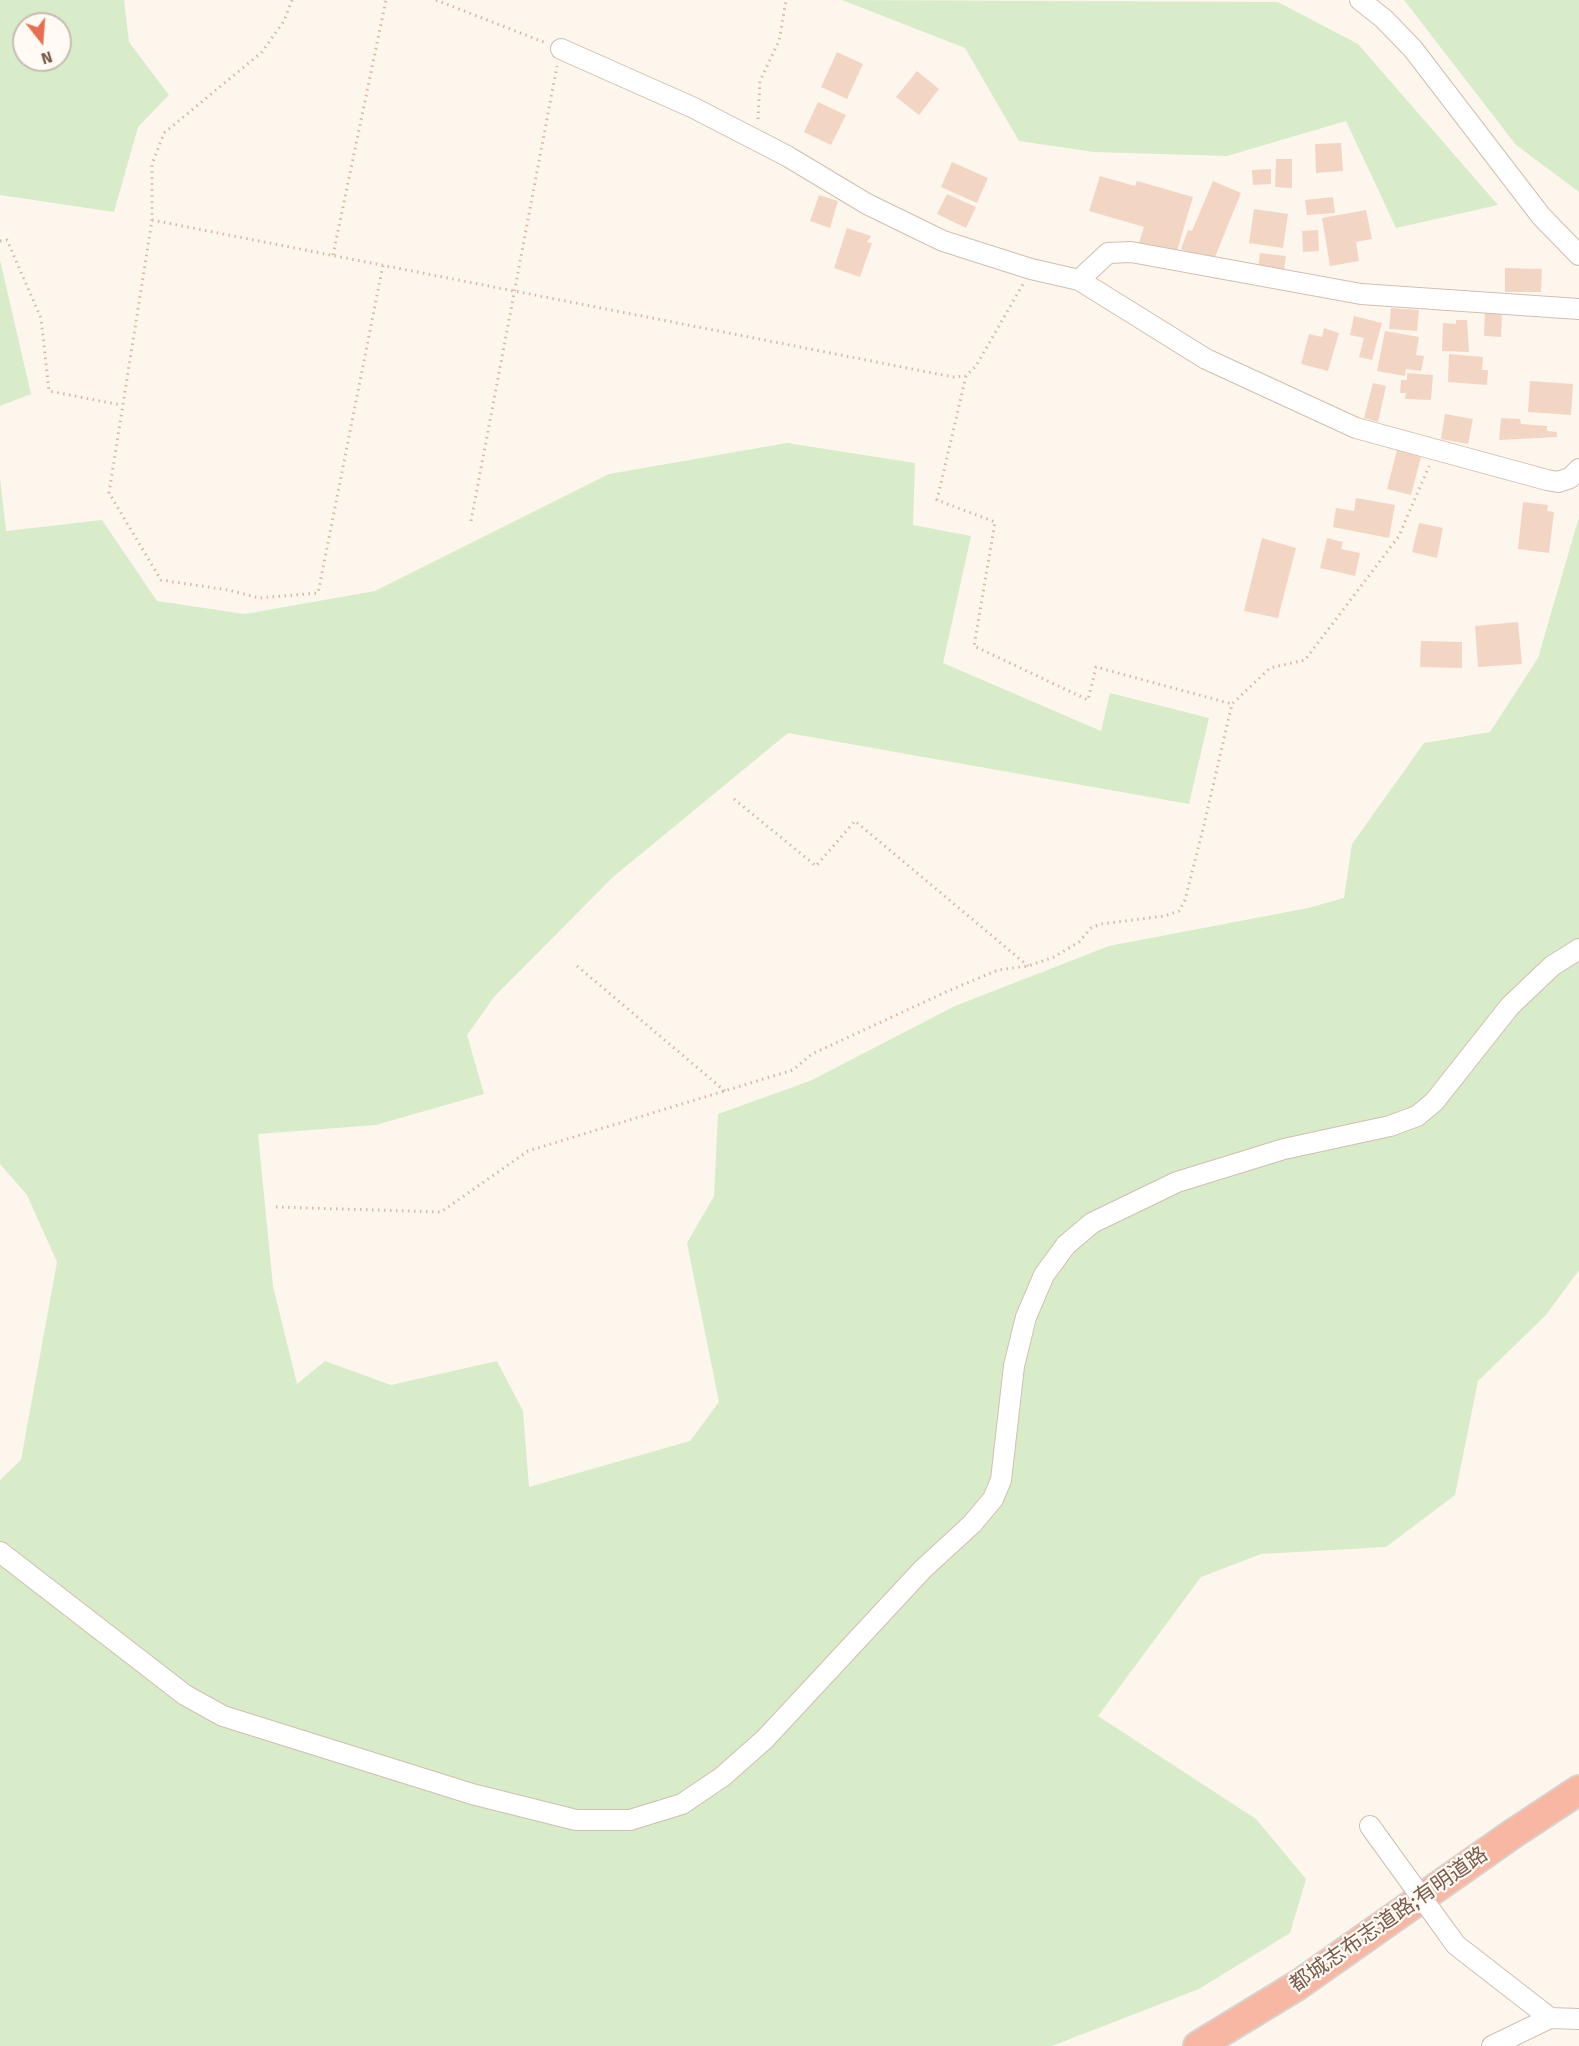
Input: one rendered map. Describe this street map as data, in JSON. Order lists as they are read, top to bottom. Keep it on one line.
{"streets":{"highway":["都城志布志道路;有明道路"]},"north":"bottom"}
